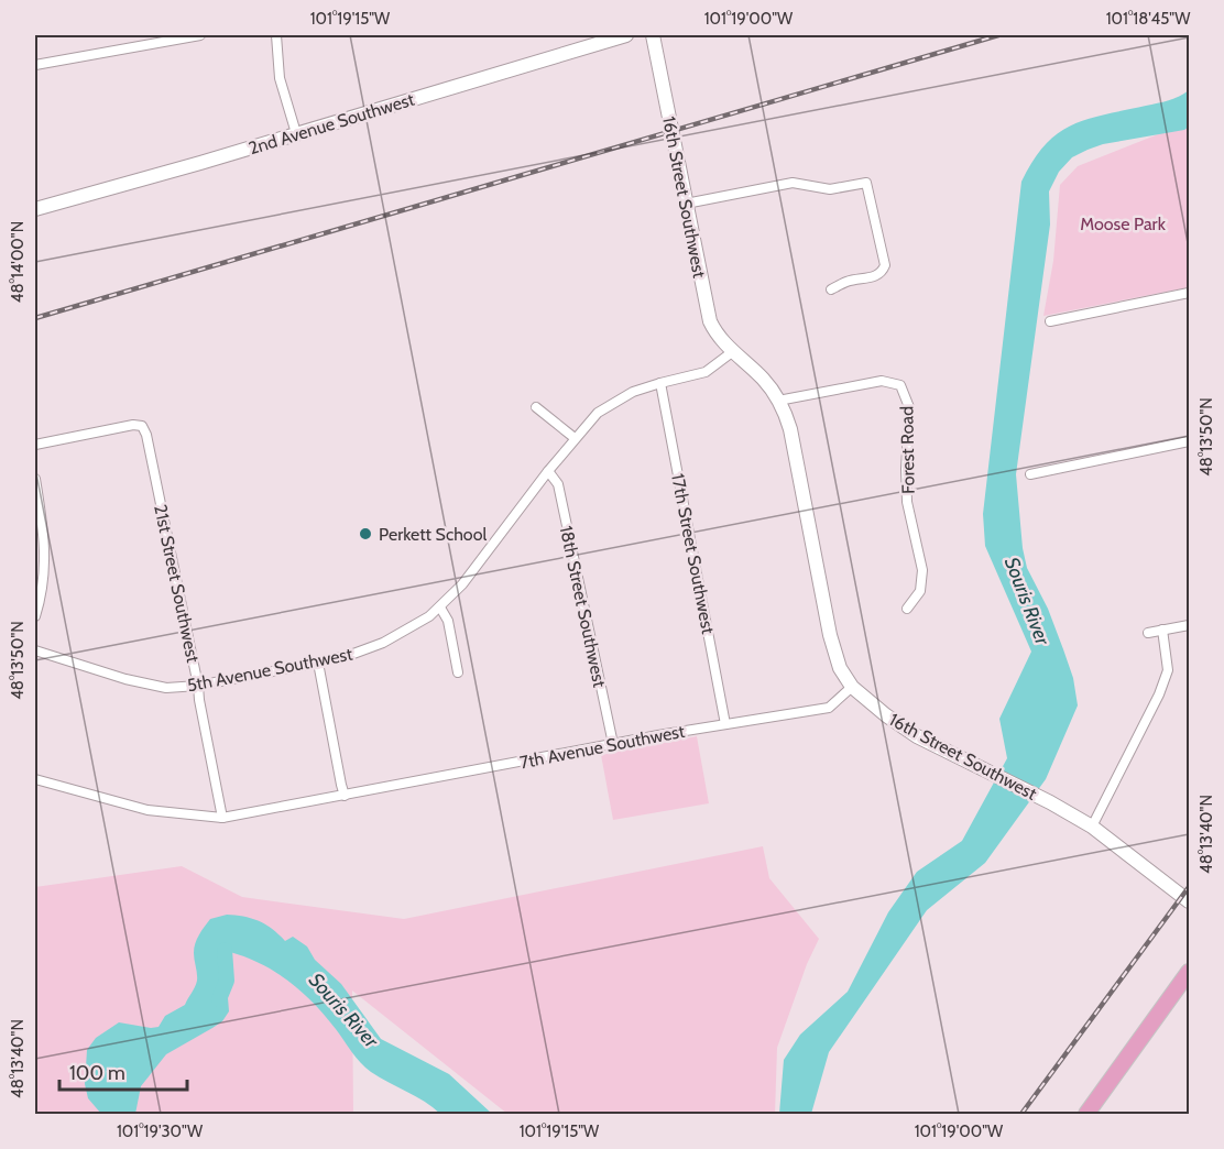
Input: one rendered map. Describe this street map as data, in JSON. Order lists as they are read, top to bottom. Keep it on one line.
{"streets":{"main road":["2nd Avenue Southwest","16th Street Southwest"],"street":["Forest Road","17th Street Southwest","21st Street Southwest","18th Street Southwest","5th Avenue Southwest","7th Avenue Southwest"]},"crossings":[["16th Street Southwest","Forest Road"],["16th Street Southwest","5th Avenue Southwest"],["16th Street Southwest","7th Avenue Southwest"],["17th Street Southwest","5th Avenue Southwest"],["17th Street Southwest","7th Avenue Southwest"],["21st Street Southwest","5th Avenue Southwest"],["21st Street Southwest","7th Avenue Southwest"],["18th Street Southwest","5th Avenue Southwest"],["18th Street Southwest","7th Avenue Southwest"]],"water":["Souris River"],"parks":["Moose Park"],"places":["Perkett School"],"scale_bar":"100 m","coordinates":["101°19'15\"W","101°19'00\"W","101°18'45\"W","48°14'00\"N","48°13'50\"N","48°13'40\"N","101°19'30\"W"]}
